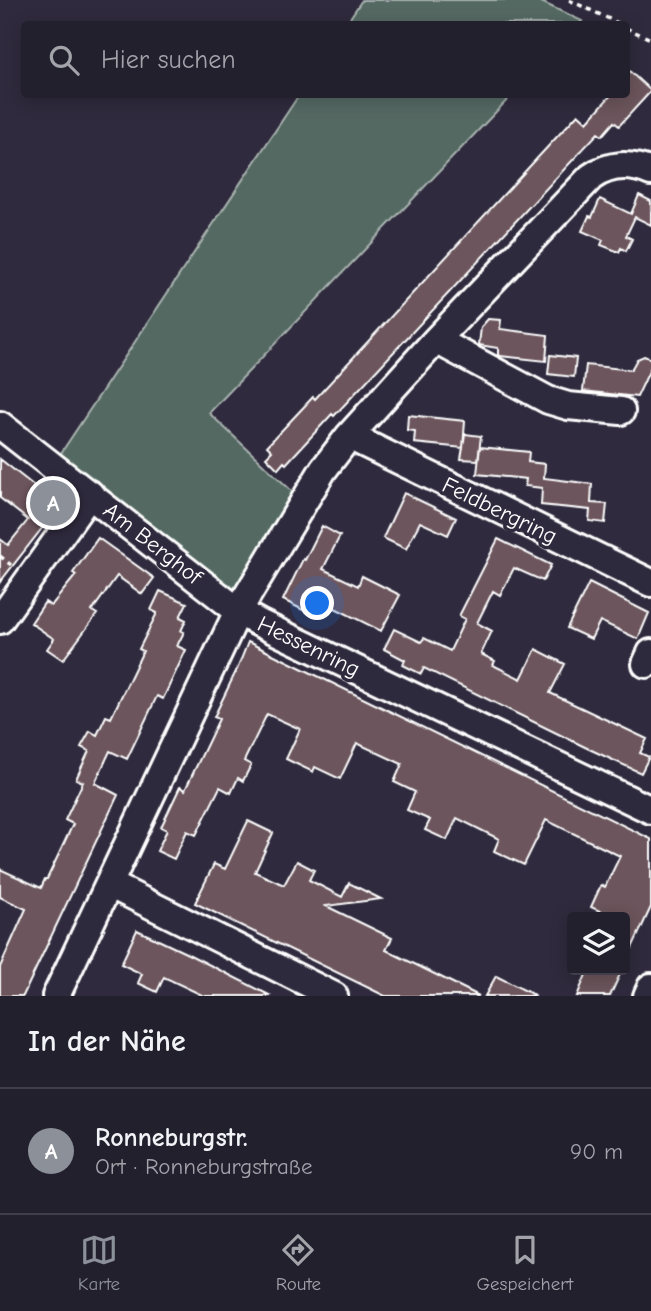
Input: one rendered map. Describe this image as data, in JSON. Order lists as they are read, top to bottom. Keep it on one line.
{"streets":{"street":["Feldbergring","Am Berghof","Hessenring"]},"crossings":[["Am Berghof","Hessenring"]],"page":{"search":"Hier suchen","pins":"A","heading":"In der Nähe","list":[{"mark":"A","name":"Ronneburgstr.","note":"Ort · Ronneburgstraße","value":"90 m"}],"nav":["Karte","Route","Gespeichert"]}}
